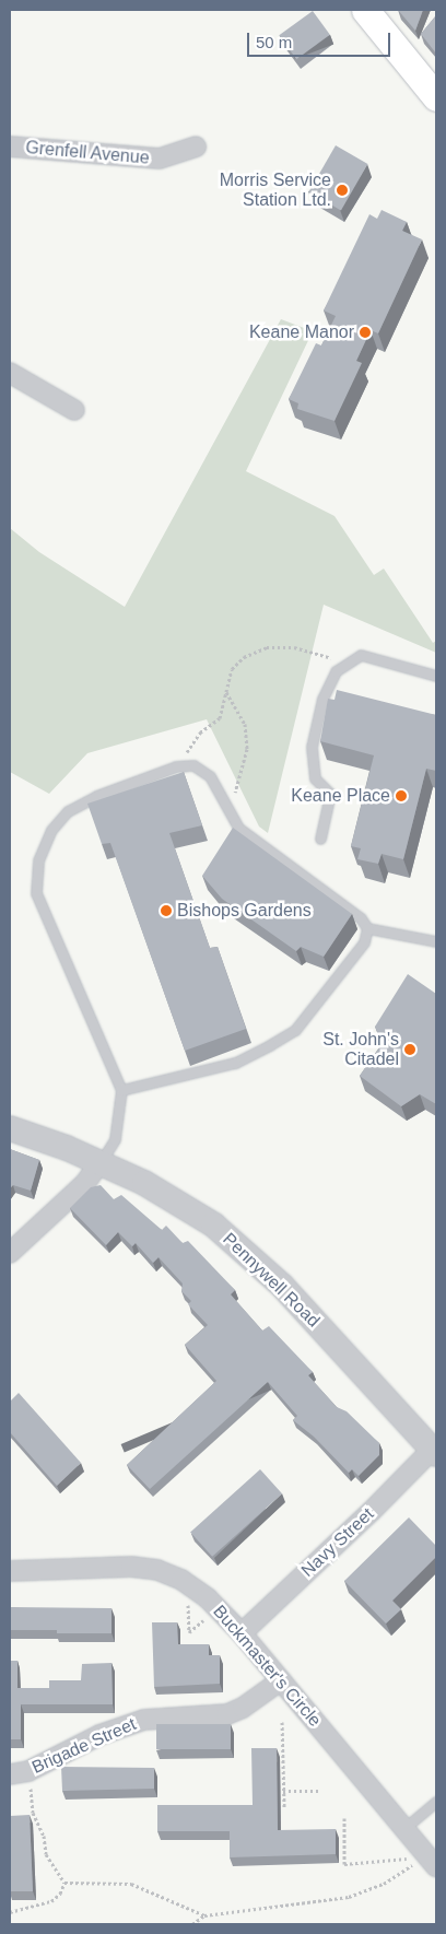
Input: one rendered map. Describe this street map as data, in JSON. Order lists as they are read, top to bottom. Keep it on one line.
{"streets":{"street":["Grenfell Avenue","Pennywell Road","Navy Street","Buckmaster's Circle","Brigade Street"]},"crossings":[["Pennywell Road","Navy Street"],["Navy Street","Buckmaster's Circle"],["Buckmaster's Circle","Brigade Street"]],"places":["Morris Service Station Ltd.","Keane Manor","Keane Place","Bishops Gardens","St. John's Citadel"],"scale_bar":"50 m"}
